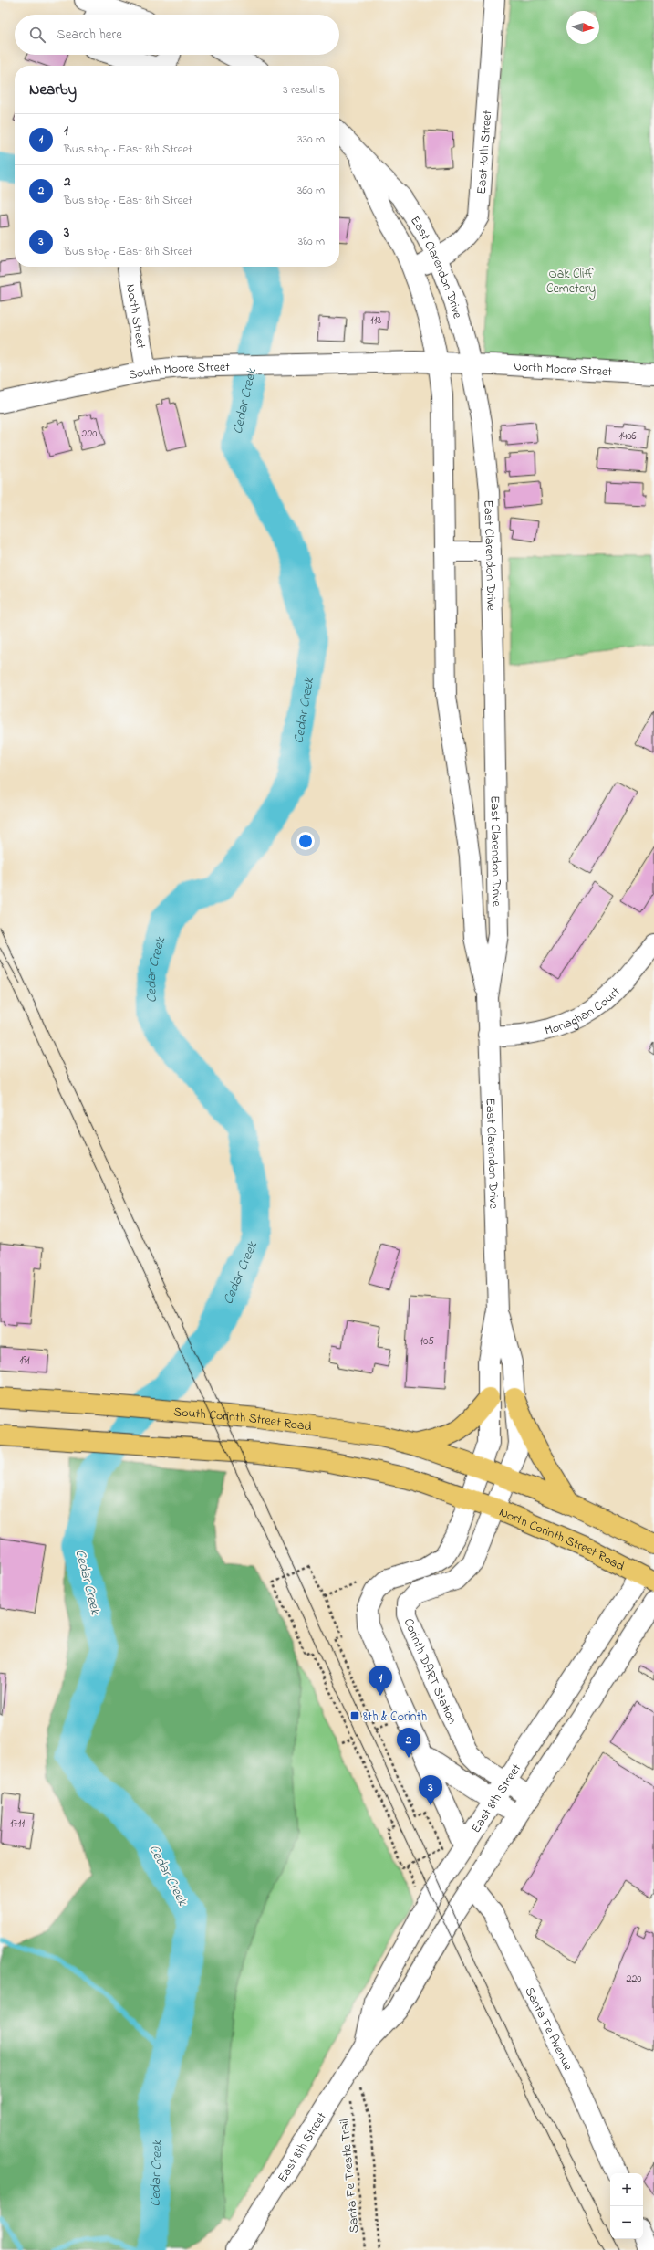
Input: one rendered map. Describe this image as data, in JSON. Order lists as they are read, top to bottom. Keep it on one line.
{"streets":{"main road":["South Corinth Street Road","North Corinth Street Road"],"street":["East 10th Street","East Clarendon Drive","North Street","North Moore Street","South Moore Street","Monaghan Court","Corinth DART Station","East 8th Street","Santa Fe Avenue"],"path":["Santa Fe Trestle Trail"]},"crossings":[["East 10th Street","East Clarendon Drive"],["East Clarendon Drive","North Moore Street"],["East Clarendon Drive","South Moore Street"],["East Clarendon Drive","Monaghan Court"],["East Clarendon Drive","South Corinth Street Road"],["East Clarendon Drive","North Corinth Street Road"],["East Clarendon Drive","Corinth DART Station"],["North Street","South Moore Street"],["North Moore Street","South Moore Street"],["North Corinth Street Road","Corinth DART Station"],["North Corinth Street Road","East 8th Street"],["Corinth DART Station","East 8th Street"],["East 8th Street","Santa Fe Avenue"]],"water":["Cedar Creek"],"parks":["Oak Cliff Cemetery"],"places":{"transit":["8th & Corinth"]},"house_numbers":["113","220","1406","105","191","1711","220"],"north":"right","page":{"search":"Search here","heading":["Nearby","3 results"],"list":[{"mark":"1","name":"1","note":"Bus stop · East 8th Street","value":"330 m"},{"mark":"2","name":"2","note":"Bus stop · East 8th Street","value":"360 m"},{"mark":"3","name":"3","note":"Bus stop · East 8th Street","value":"380 m"}],"pins":["1","2","3"],"map_buttons":["+","−"]}}
